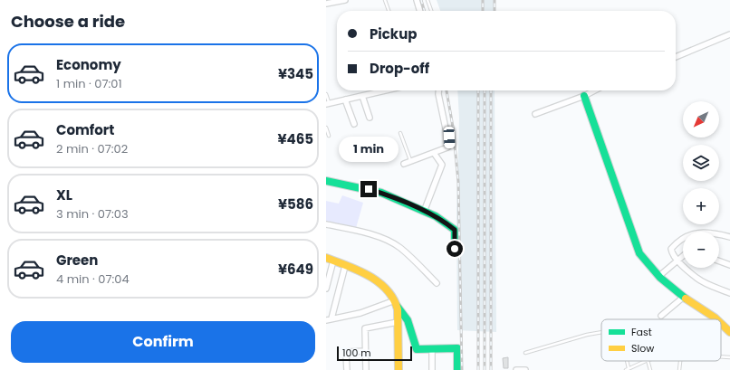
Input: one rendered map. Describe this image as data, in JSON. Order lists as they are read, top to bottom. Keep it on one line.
{"legend":["Fast","Slow"],"scale_bar":"100 m","north":"bottom left","page":{"heading":"Choose a ride","banner":["Pickup","Drop-off"],"list":[{"name":"Economy","note":"1 min · 07:01","value":"¥345"},{"name":"Comfort","note":"2 min · 07:02","value":"¥465"},{"name":"XL","note":"3 min · 07:03","value":"¥586"},{"name":"Green","note":"4 min · 07:04","value":"¥649"}],"map_buttons":["+","−"],"bubble":"1 min","buttons":"Confirm","scale":"100 m"}}
